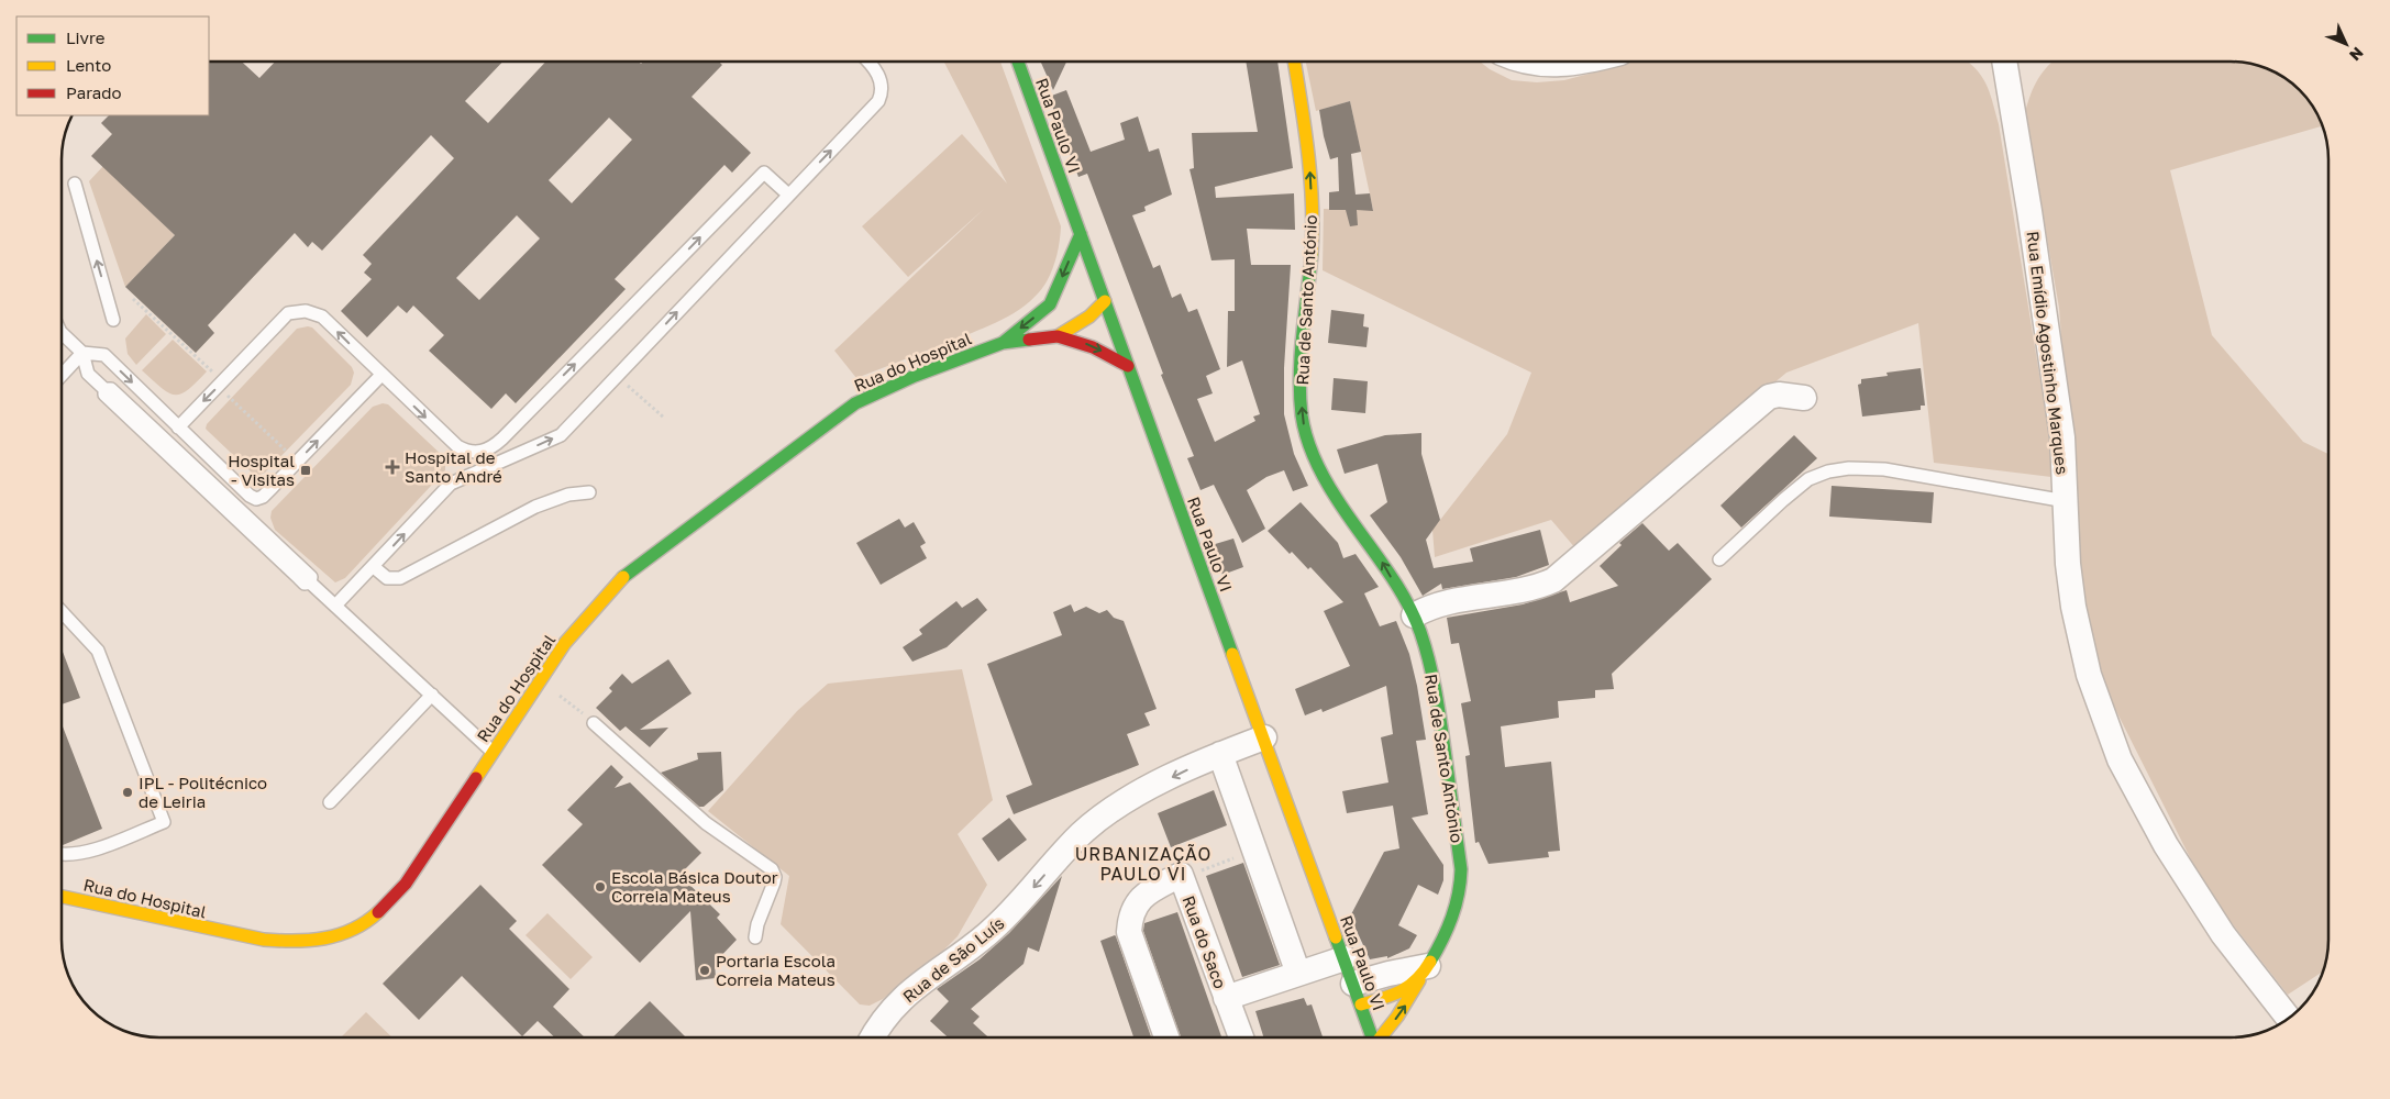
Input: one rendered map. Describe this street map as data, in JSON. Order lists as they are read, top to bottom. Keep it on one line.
{"streets":{"main road":["Rua Paulo VI","Rua de Santo António","Rua do Hospital"],"street":["Rua Emídio Agostinho Marques","Rua do Saco","Rua de São Luís"]},"crossings":[["Rua Paulo VI","Rua do Hospital"],["Rua Paulo VI","Rua de São Luís"]],"one_way":["Rua de Santo António","Rua de São Luís"],"districts":["URBANIZAÇÃO PAULO VI"],"places":{"health":["Hospital de Santo André"],"transit":["Hospital - Visitas"],"other":["IPL - Politécnico de Leiria","Escola Básica Doutor Correia Mateus","Portaria Escola Correia Mateus"]},"legend":["Livre","Lento","Parado"],"north":"bottom right"}
